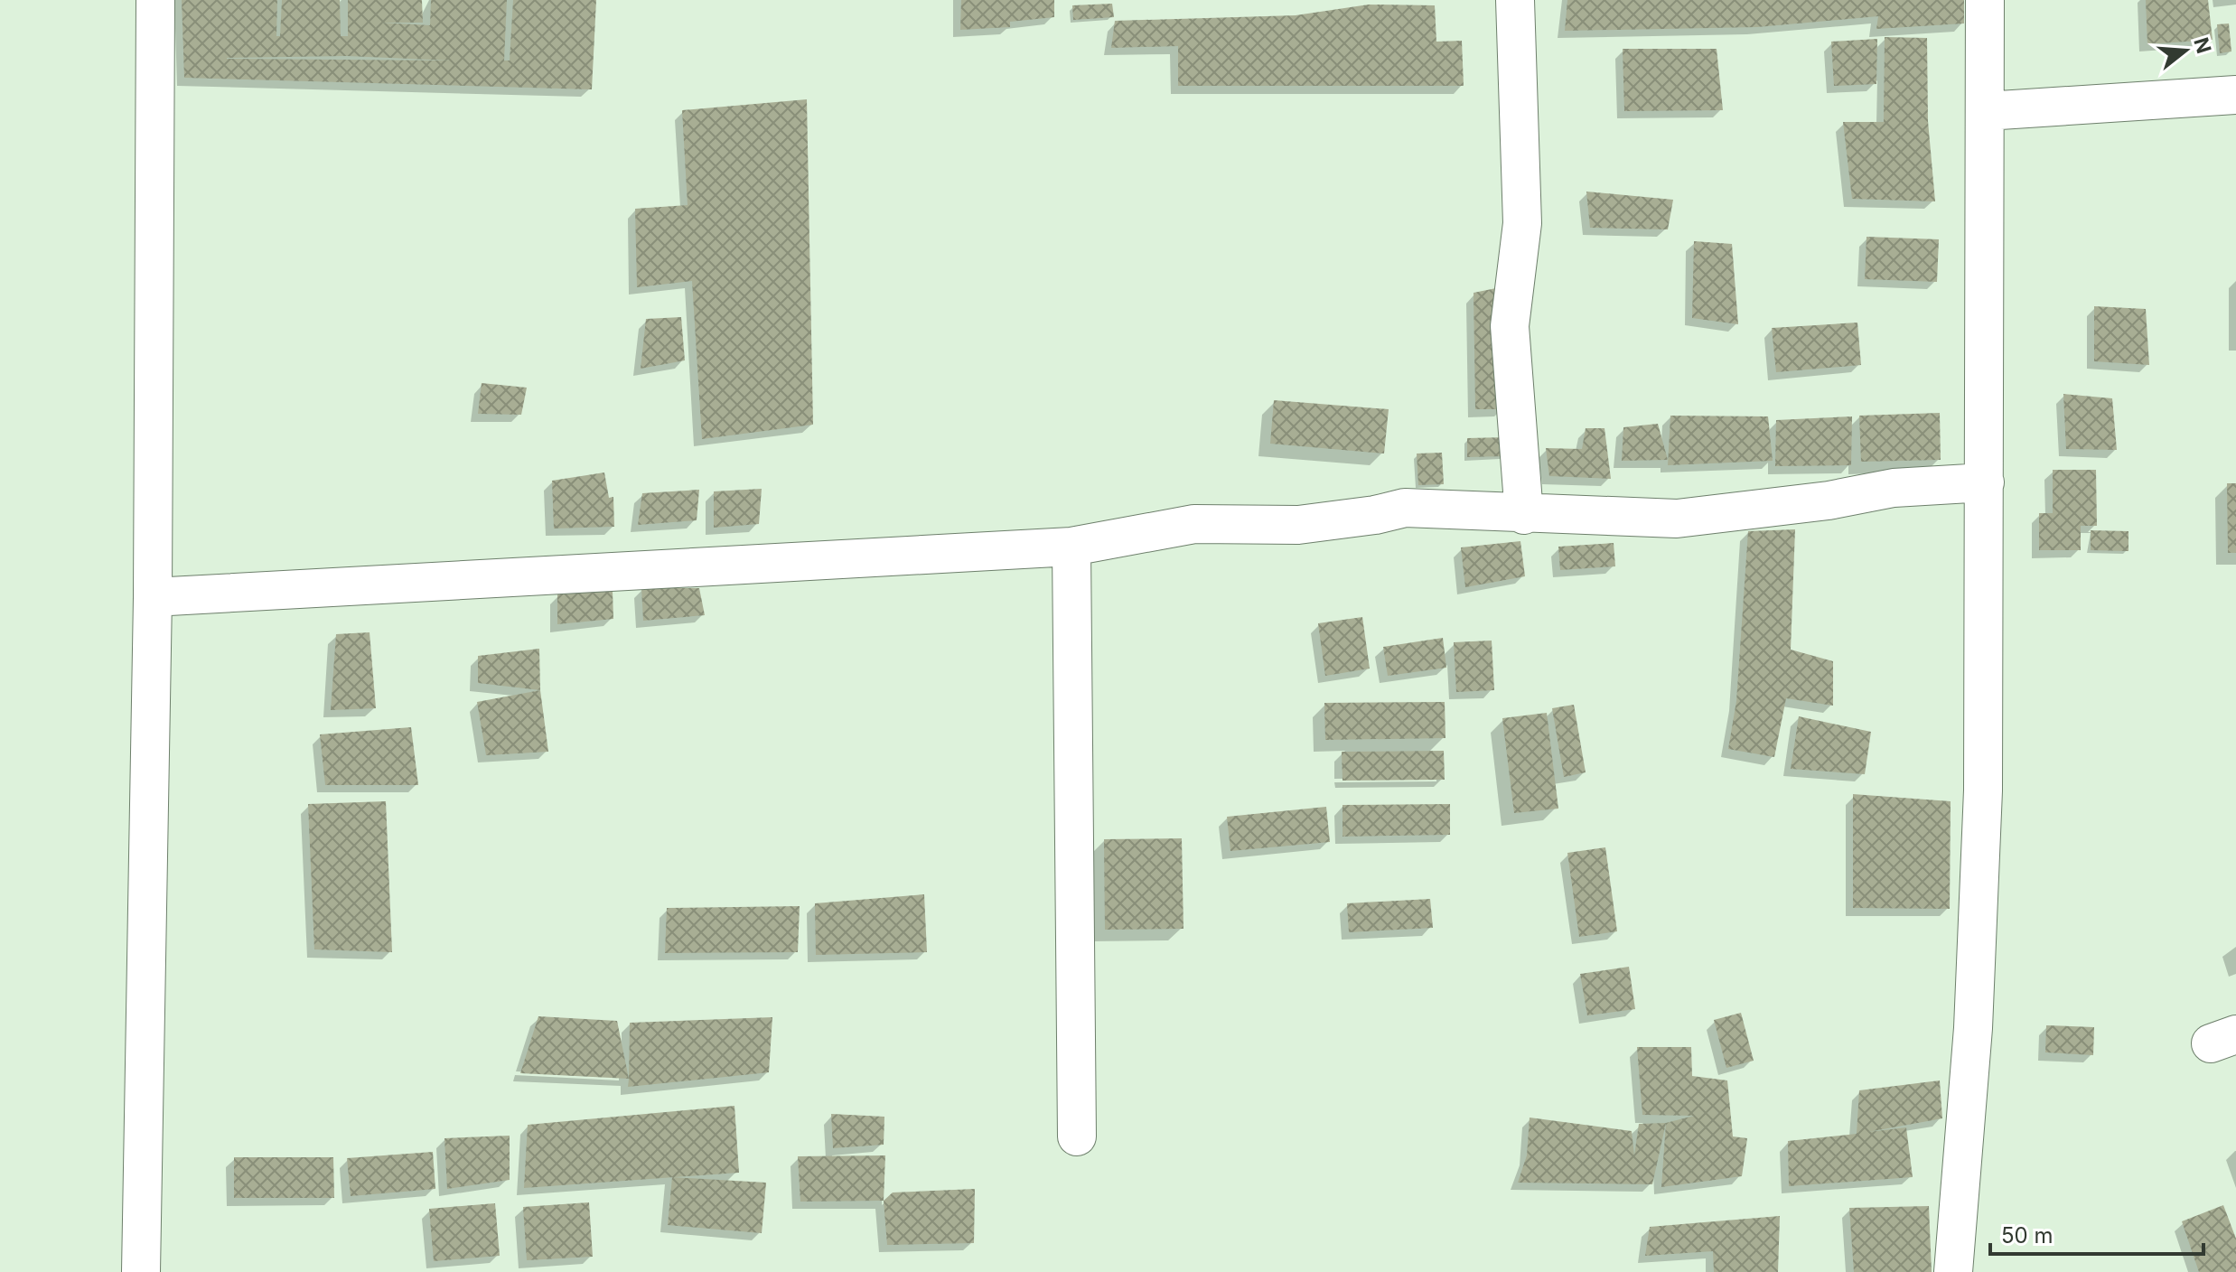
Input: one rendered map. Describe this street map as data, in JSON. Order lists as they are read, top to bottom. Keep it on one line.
{"scale_bar":"50 m","north":"right"}
